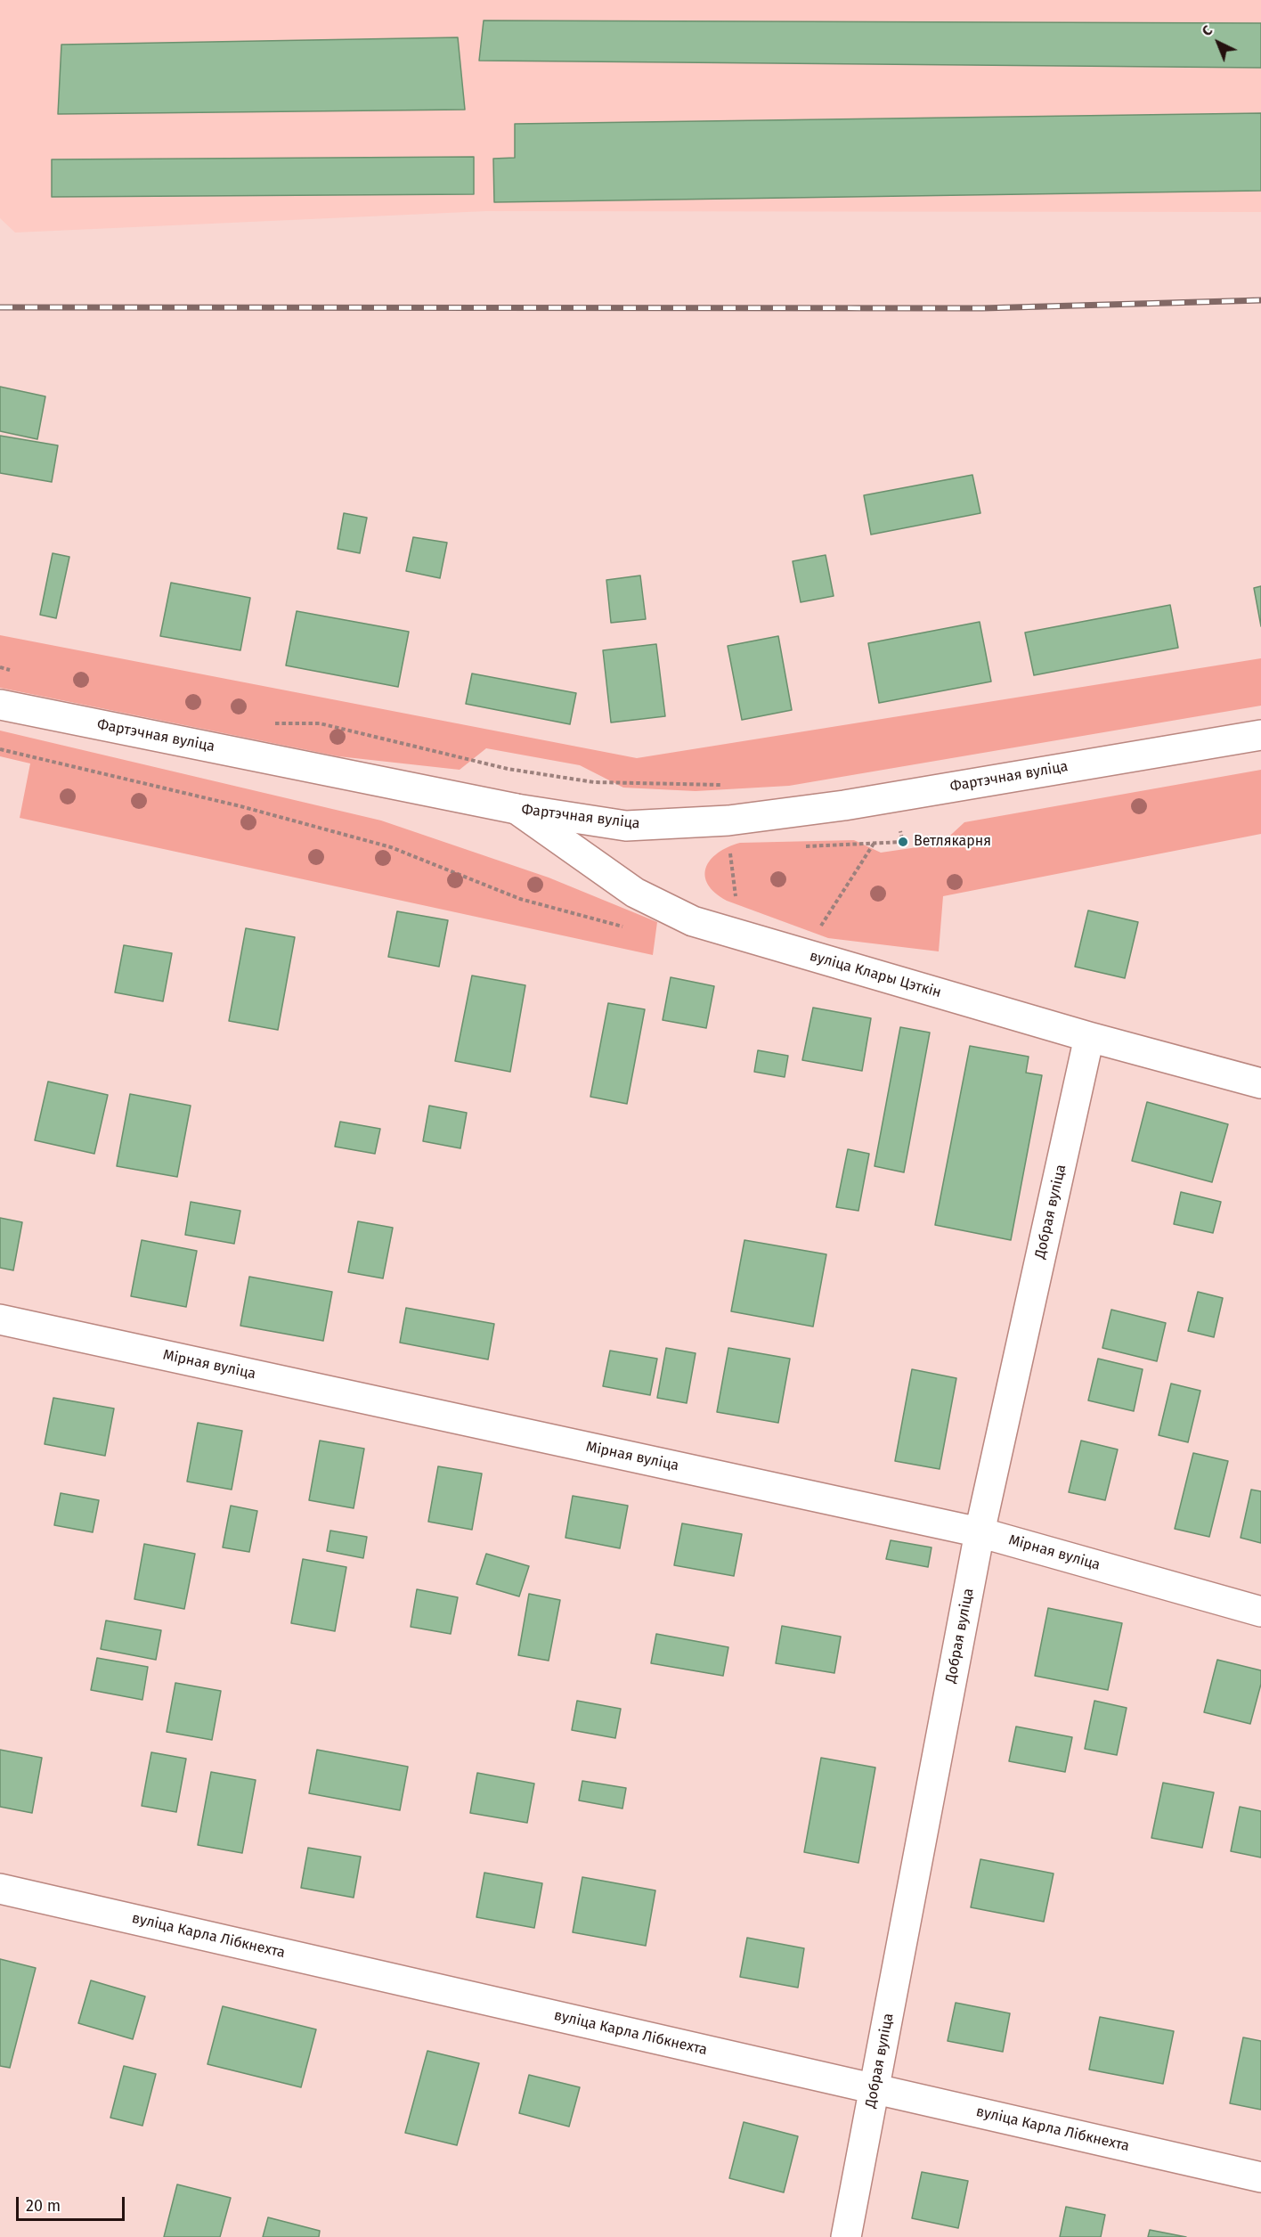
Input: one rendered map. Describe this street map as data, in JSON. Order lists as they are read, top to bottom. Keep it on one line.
{"streets":{"street":["Фартэчная вуліца","вуліца Клары Цэткін","Добрая вуліца","Мірная вуліца","вуліца Карла Лібкнехта"]},"crossings":[["Фартэчная вуліца","вуліца Клары Цэткін"],["вуліца Клары Цэткін","Добрая вуліца"],["Добрая вуліца","Мірная вуліца"],["Добрая вуліца","вуліца Карла Лібкнехта"]],"places":["Ветлякарня"],"scale_bar":"20 m","north":"top left"}
